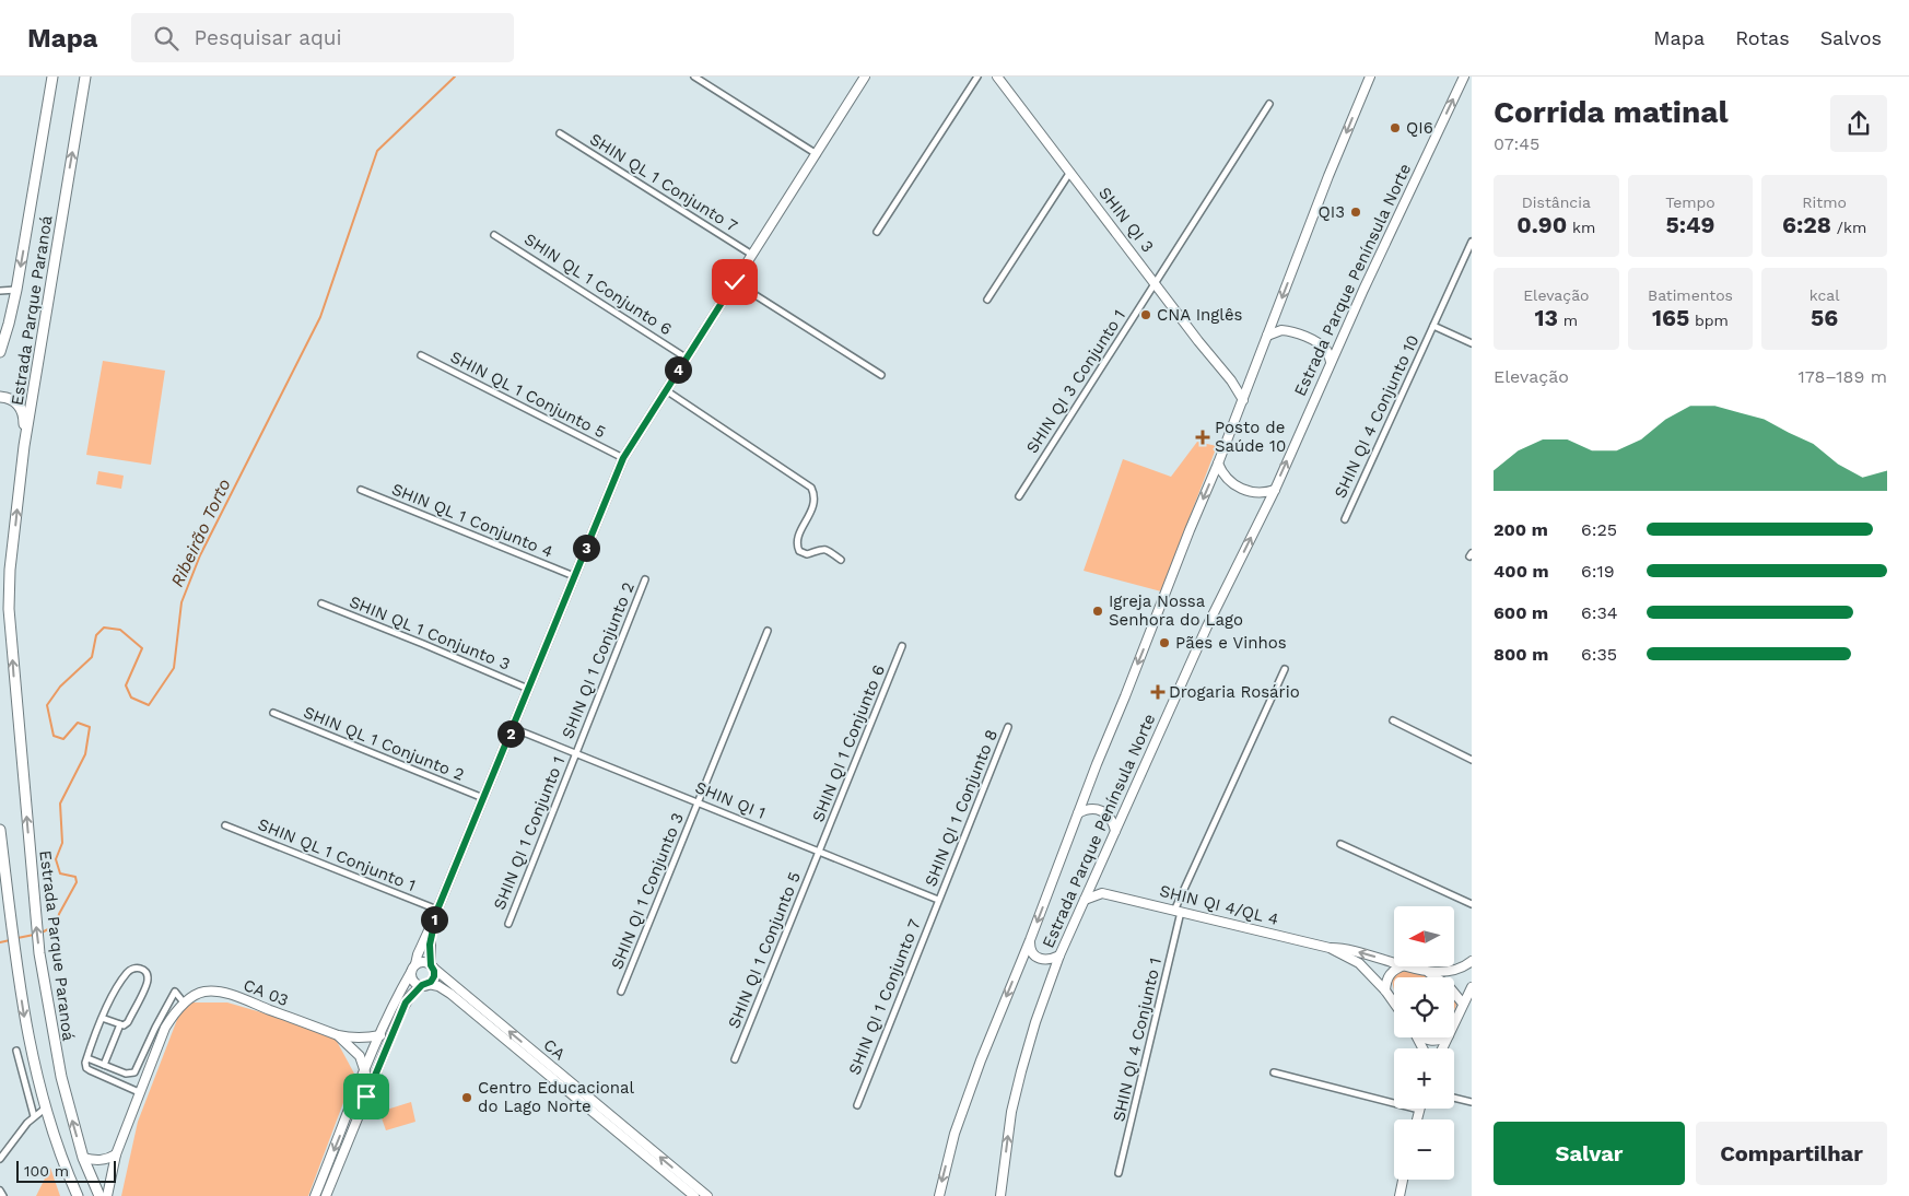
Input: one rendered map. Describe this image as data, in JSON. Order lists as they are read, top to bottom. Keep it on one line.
{"streets":{"main road":["Estrada Parque Paranoá"],"street":["SHIN QL 1 Conjunto 7","SHIN QI 3","Estrada Parque Península Norte","SHIN QL 1 Conjunto 6","SHIN QI 3 Conjunto 1","SHIN QL 1 Conjunto 5","SHIN QI 4 Conjunto 10","SHIN QL 1 Conjunto 4","SHIN QL 1 Conjunto 3","SHIN QI 1 Conjunto 2","SHIN QL 1 Conjunto 2","SHIN QI 1 Conjunto 6","SHIN QI 1","SHIN QI 1 Conjunto 8","SHIN QI 1 Conjunto 1","SHIN QL 1 Conjunto 1","SHIN QI 1 Conjunto 3","SHIN QI 4/QL 4","SHIN QI 1 Conjunto 5","CA 03","SHIN QI 1 Conjunto 7","SHIN QI 4 Conjunto 1","CA"]},"crossings":[["SHIN QI 3","Estrada Parque Península Norte"],["SHIN QI 3","SHIN QI 3 Conjunto 1"],["SHIN QI 1 Conjunto 2","SHIN QI 1"],["SHIN QI 1 Conjunto 2","SHIN QI 1 Conjunto 1"],["SHIN QI 1 Conjunto 6","SHIN QI 1"],["SHIN QI 1 Conjunto 6","SHIN QI 1 Conjunto 5"],["SHIN QI 1","SHIN QI 1 Conjunto 8"],["SHIN QI 1","SHIN QI 1 Conjunto 1"],["SHIN QI 1","SHIN QI 1 Conjunto 3"],["SHIN QI 1","SHIN QI 1 Conjunto 5"],["SHIN QI 1","SHIN QI 1 Conjunto 7"],["SHIN QI 1 Conjunto 8","SHIN QI 1 Conjunto 7"],["SHIN QI 4/QL 4","SHIN QI 4 Conjunto 1"]],"water":["Ribeirão Torto"],"places":{"other":["QI6","QI3","CNA Inglês","Igreja Nossa Senhora do Lago","Pães e Vinhos","Centro Educacional do Lago Norte"],"health":["Posto de Saúde 10","Drogaria Rosário"]},"scale_bar":"100 m","north":"left","page":{"header":"Mapa","search":"Pesquisar aqui","nav":["Mapa","Rotas","Salvos"],"heading":["Corrida matinal","07:45"],"stats":[["Distância","0.90 km"],["Tempo","5:49"],["Ritmo","6:28 /km"],["Elevação","13 m"],["Batimentos","165 bpm"],["kcal","56"]],"chart":["Elevação","178–189 m"],"pins":["4","3","2","1"],"list":[{"name":"200 m","note":"6:25"},{"name":"400 m","note":"6:19"},{"name":"600 m","note":"6:34"},{"name":"800 m","note":"6:35"}],"map_buttons":["+","−"],"buttons":["Salvar","Compartilhar"],"scale":"100 m"}}
